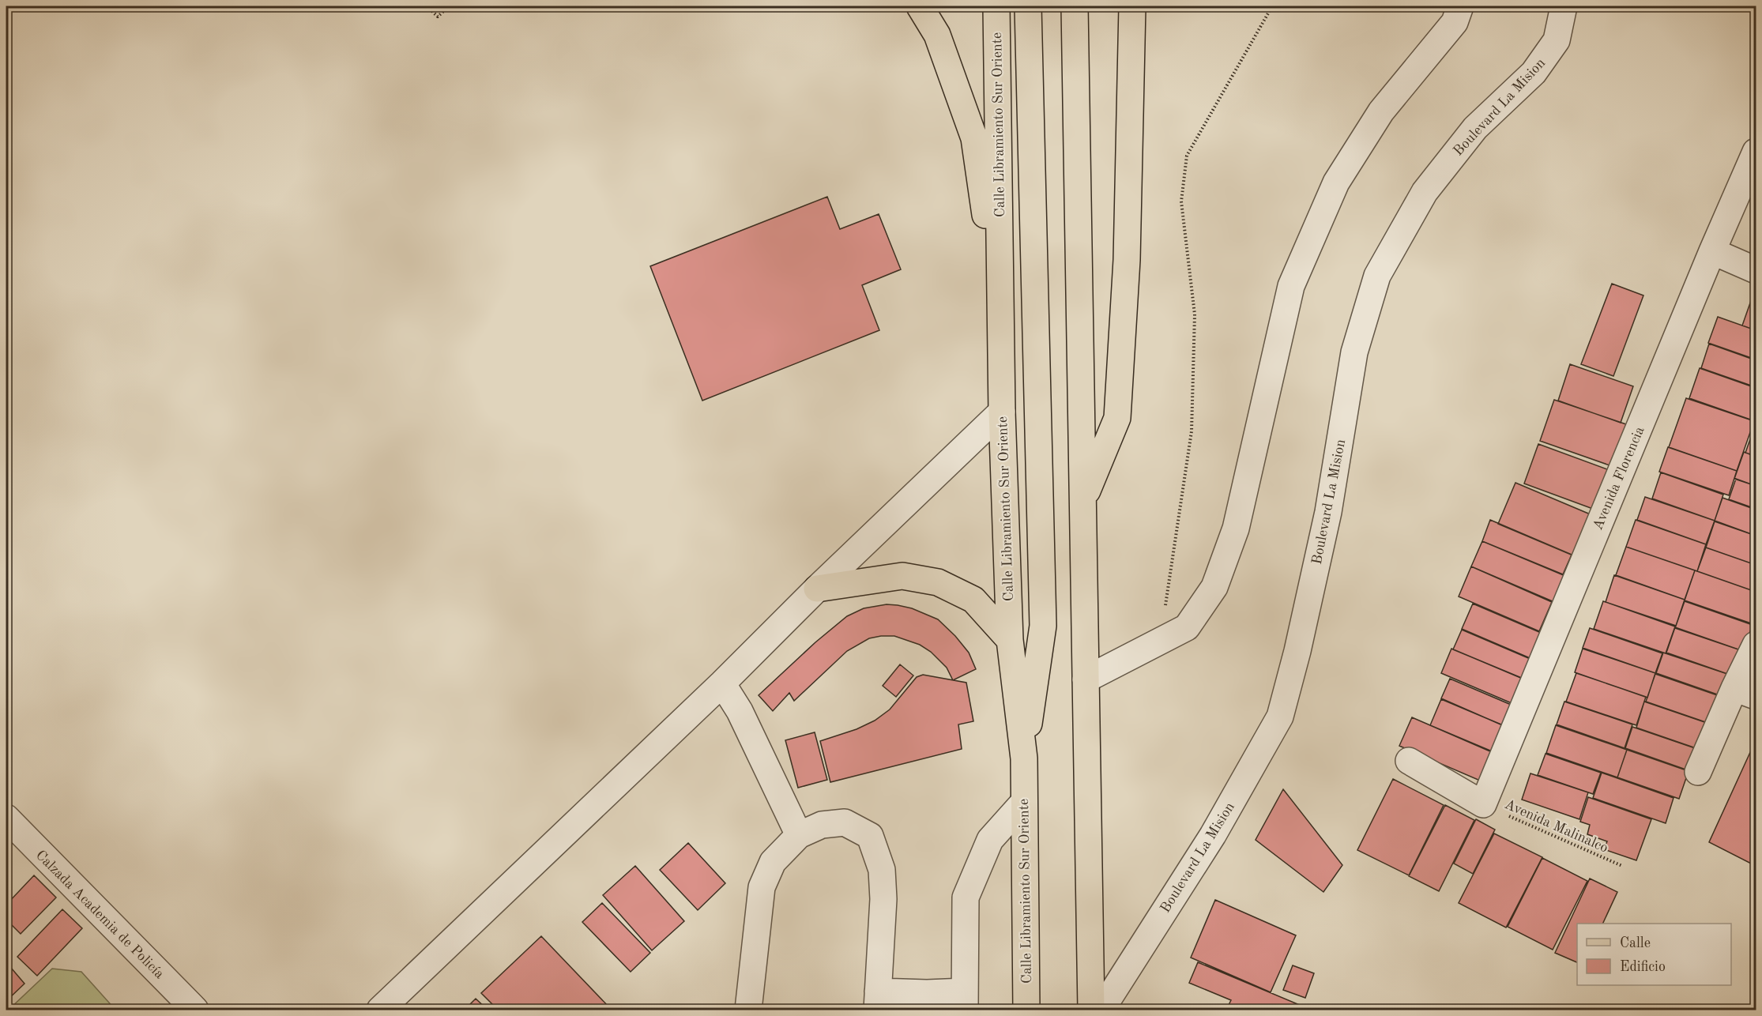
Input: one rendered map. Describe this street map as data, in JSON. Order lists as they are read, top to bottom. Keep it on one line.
{"streets":{"main road":["Calle Libramiento Sur Oriente"],"street":["Boulevard La Mision","Avenida Florencia","Calzada Academia de Policía"],"path":["Avenida Malinalco"]},"crossings":[["Avenida Florencia","Avenida Malinalco"]],"legend":["Calle","Edificio"]}
